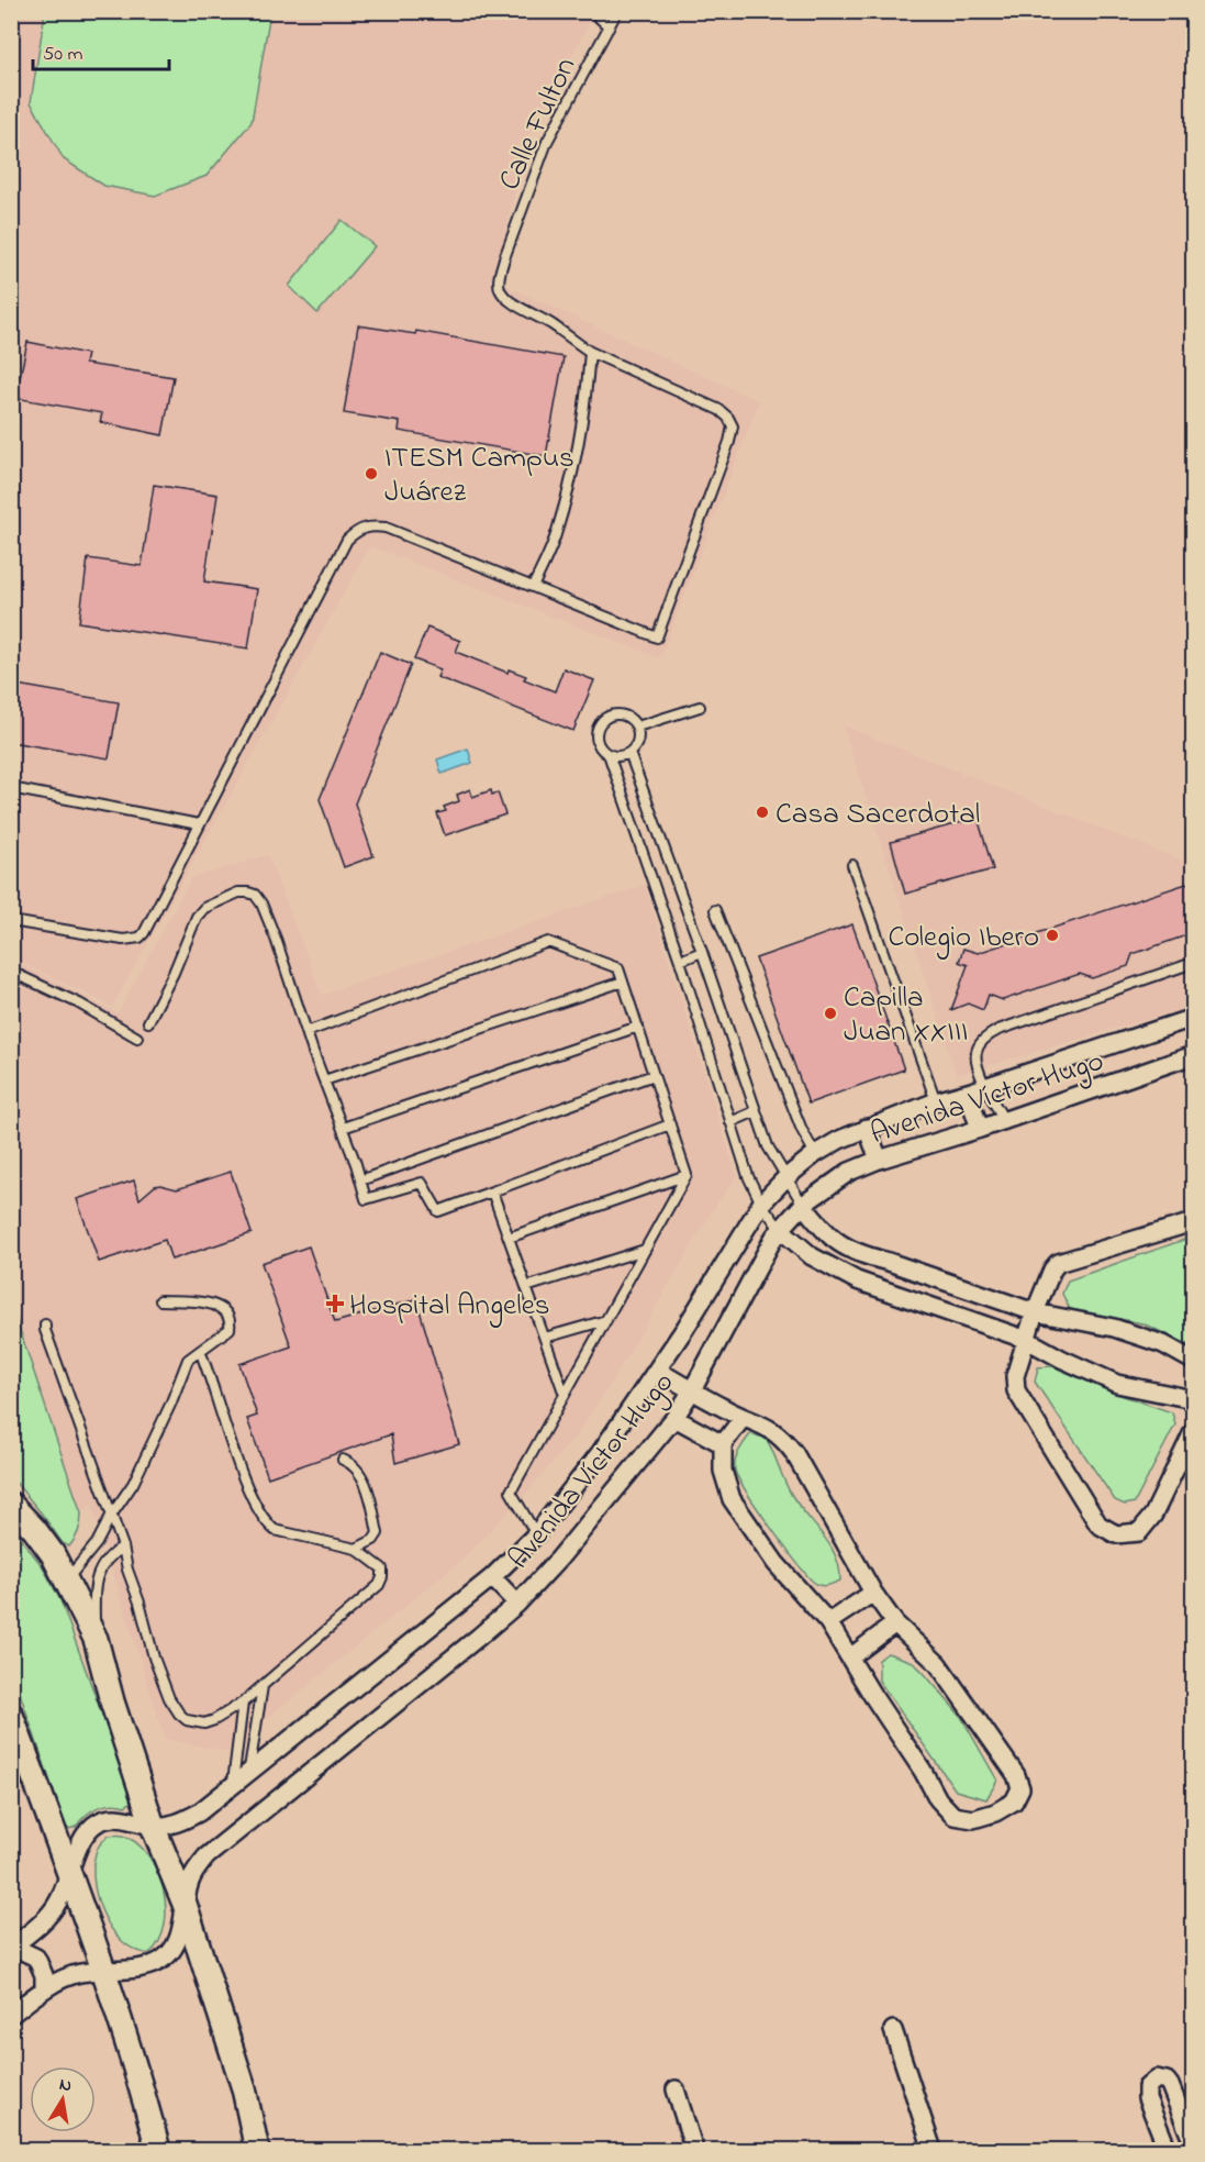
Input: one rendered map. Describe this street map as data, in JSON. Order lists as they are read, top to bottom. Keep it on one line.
{"streets":{"street":["Avenida Víctor Hugo"],"lane":["Calle Fulton"]},"places":{"other":["ITESM Campus Juárez","Casa Sacerdotal","Colegio Ibero","Capilla Juan XXIII"],"health":["Hospital Angeles"]},"scale_bar":"50 m","north":"top"}
